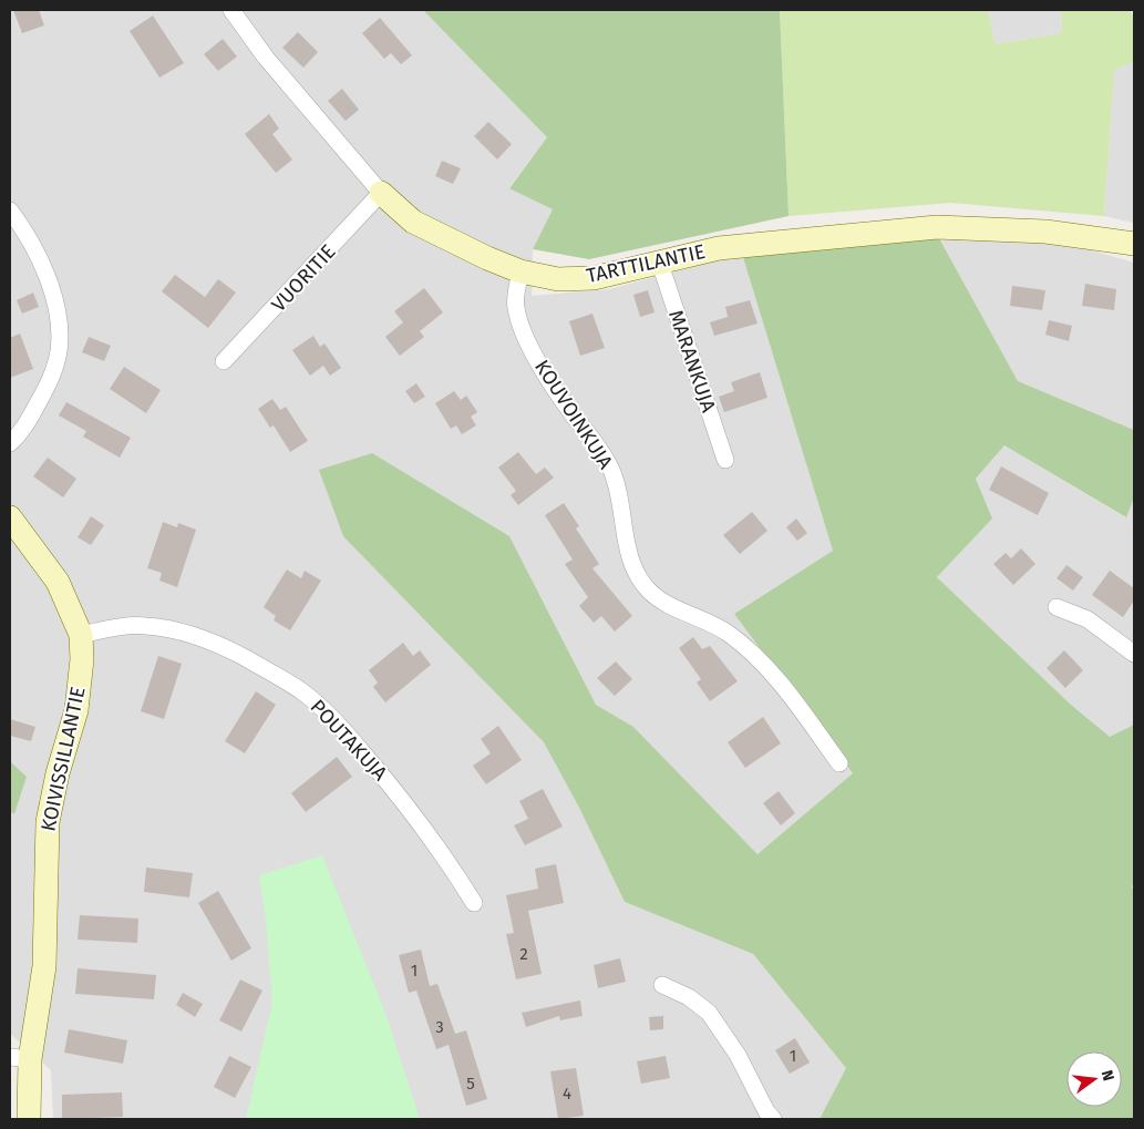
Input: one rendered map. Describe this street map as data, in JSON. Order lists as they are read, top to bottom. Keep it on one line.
{"streets":{"street":["TARTTILANTIE","VUORITIE","MARANKUJA","KOUVOINKUJA","POUTAKUJA","KOIVISSILLANTIE"]},"crossings":[["TARTTILANTIE","VUORITIE"],["TARTTILANTIE","MARANKUJA"],["TARTTILANTIE","KOUVOINKUJA"],["POUTAKUJA","KOIVISSILLANTIE"]],"house_numbers":["2","1","3","1","5","4"],"north":"right"}
